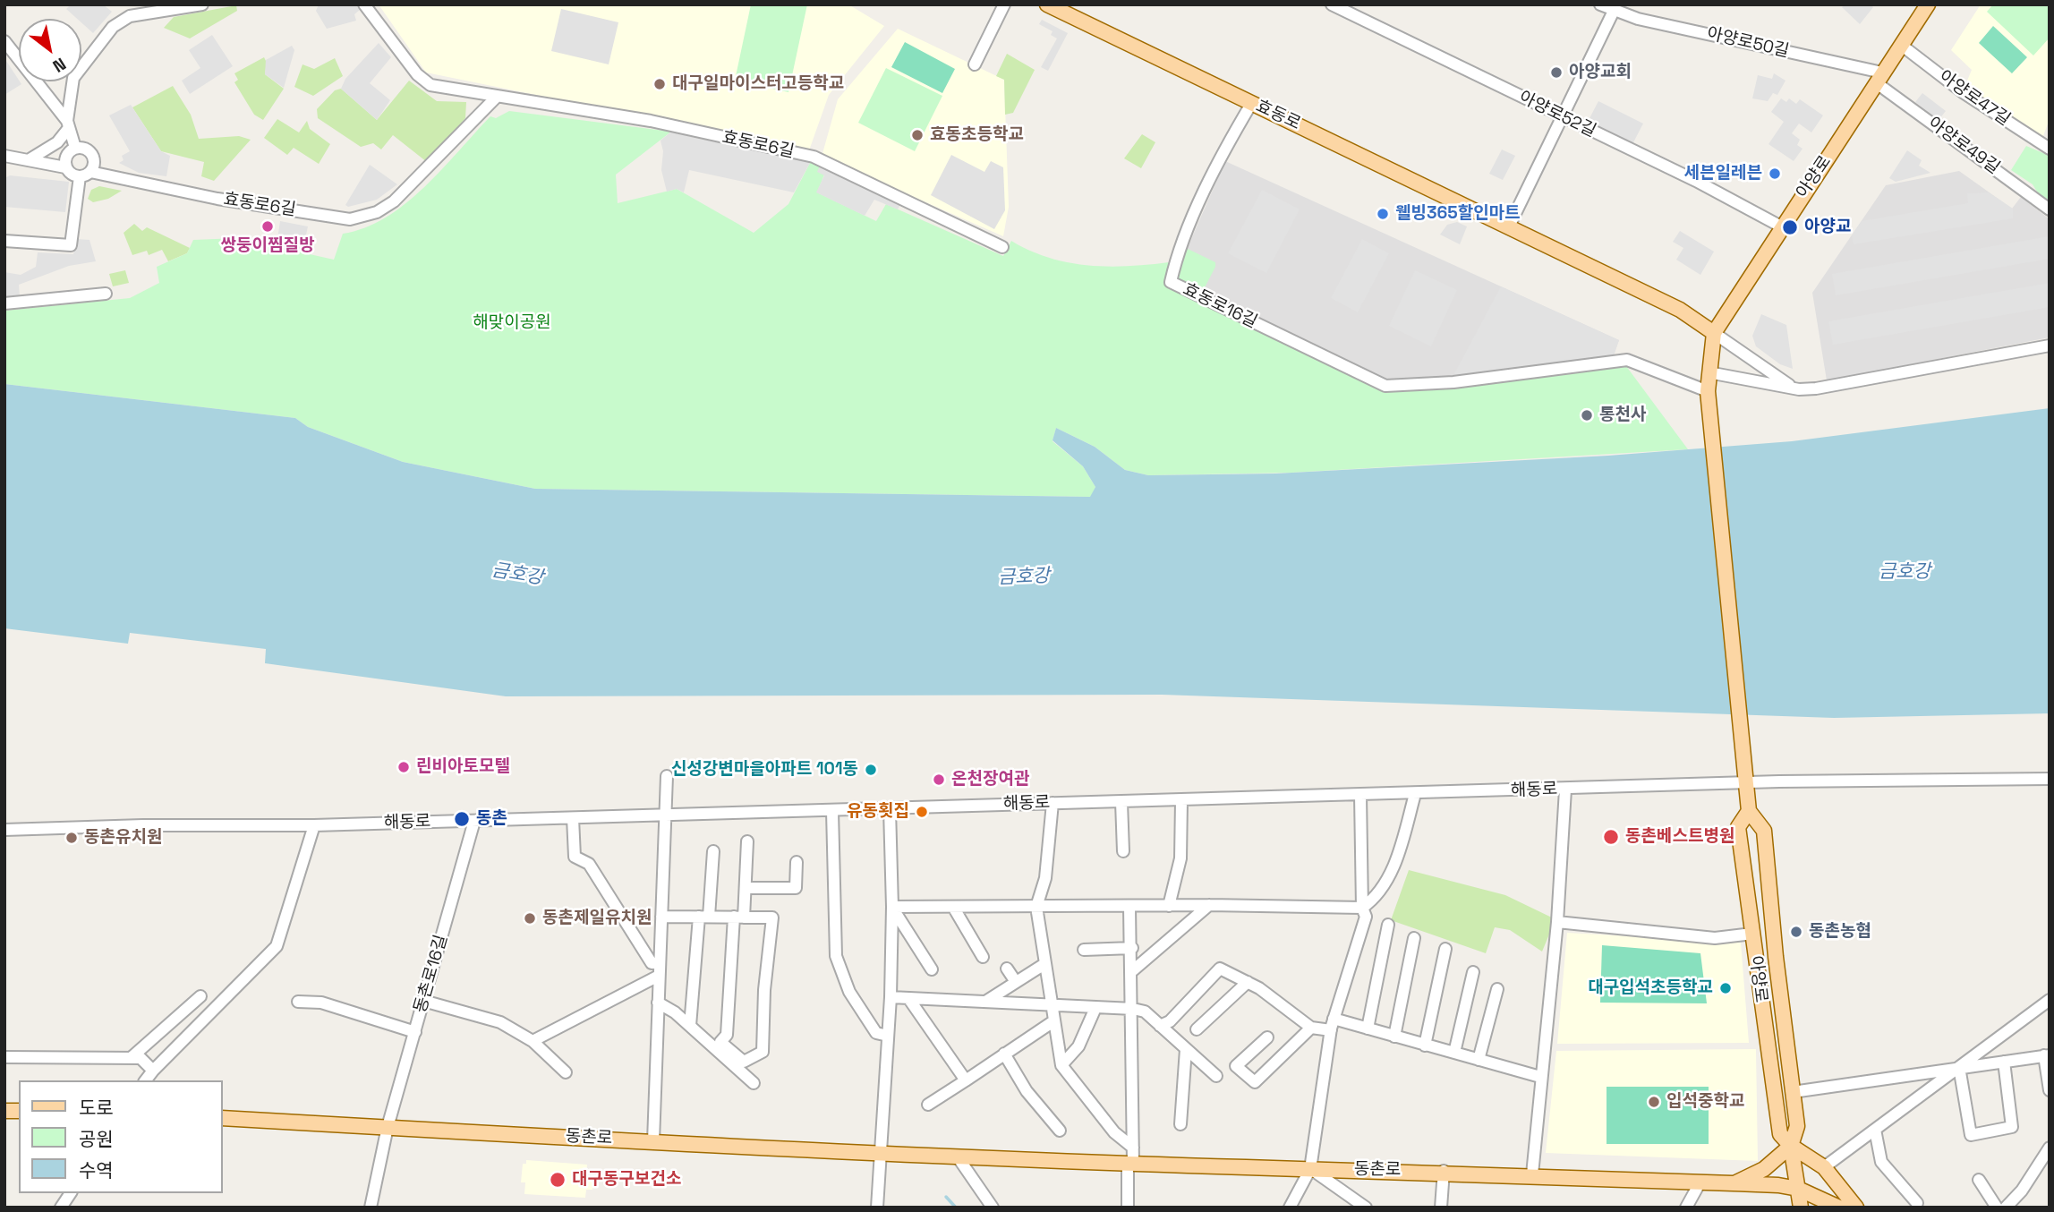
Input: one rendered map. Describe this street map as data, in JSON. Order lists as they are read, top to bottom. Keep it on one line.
{"streets":{"main road":["효동로","아양로","동촌로"],"street":["아양로50길","아양로47길","아양로52길","효동로6길","아양로49길","효동로16길","해동로","동촌로16길"]},"crossings":[["아양로50길","아양로49길"],["아양로50길","아양로"],["아양로47길","아양로"],["아양로52길","아양로"],["효동로","아양로"],["효동로","효동로16길"],["아양로49길","아양로"],["아양로","효동로16길"],["아양로","해동로"],["아양로","동촌로"],["해동로","동촌로16길"],["동촌로16길","동촌로"]],"water":["금호강"],"parks":["해맞이공원"],"places":["아양교회","대구일마이스터고등학교","효동초등학교","세븐일레븐","웰빙365할인마트","쌍둥이찜질방","아양교","통천사","린비아토모텔","신성강변마을아파트 101동","온천장여관","유동횟집","동촌","동촌베스트병원","동촌유치원","동촌제일유치원","동촌농협","대구입석초등학교","입석중학교","대구동구보건소"],"legend":["도로","공원","수역"],"north":"bottom right"}
